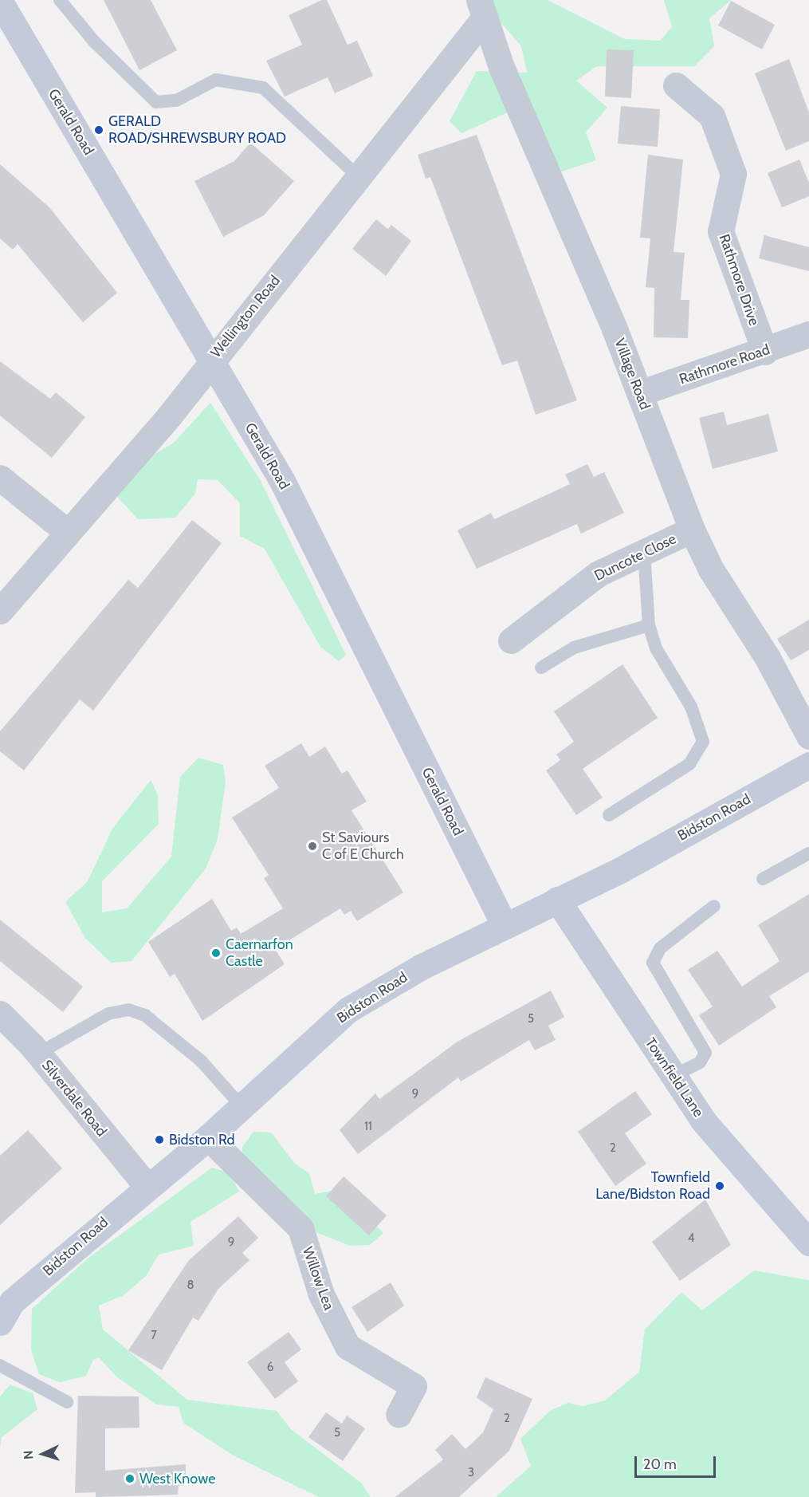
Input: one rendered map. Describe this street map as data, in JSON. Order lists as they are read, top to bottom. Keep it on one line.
{"streets":{"street":["Gerald Road","Rathmore Drive","Wellington Road","Rathmore Road","Village Road","Duncote Close","Bidston Road","Townfield Lane","Silverdale Road","Willow Lea"]},"crossings":[["Gerald Road","Wellington Road"],["Gerald Road","Bidston Road"],["Rathmore Drive","Rathmore Road"],["Wellington Road","Village Road"],["Rathmore Road","Village Road"],["Village Road","Duncote Close"],["Bidston Road","Townfield Lane"],["Bidston Road","Silverdale Road"],["Bidston Road","Willow Lea"]],"places":["GERALD ROAD/SHREWSBURY ROAD","St Saviours C of E Church","Caernarfon Castle","Bidston Rd","Townfield Lane/Bidston Road","West Knowe"],"house_numbers":["5","9","11","2","4","9","8","7","6","2","5","3"],"scale_bar":"20 m","north":"left"}
